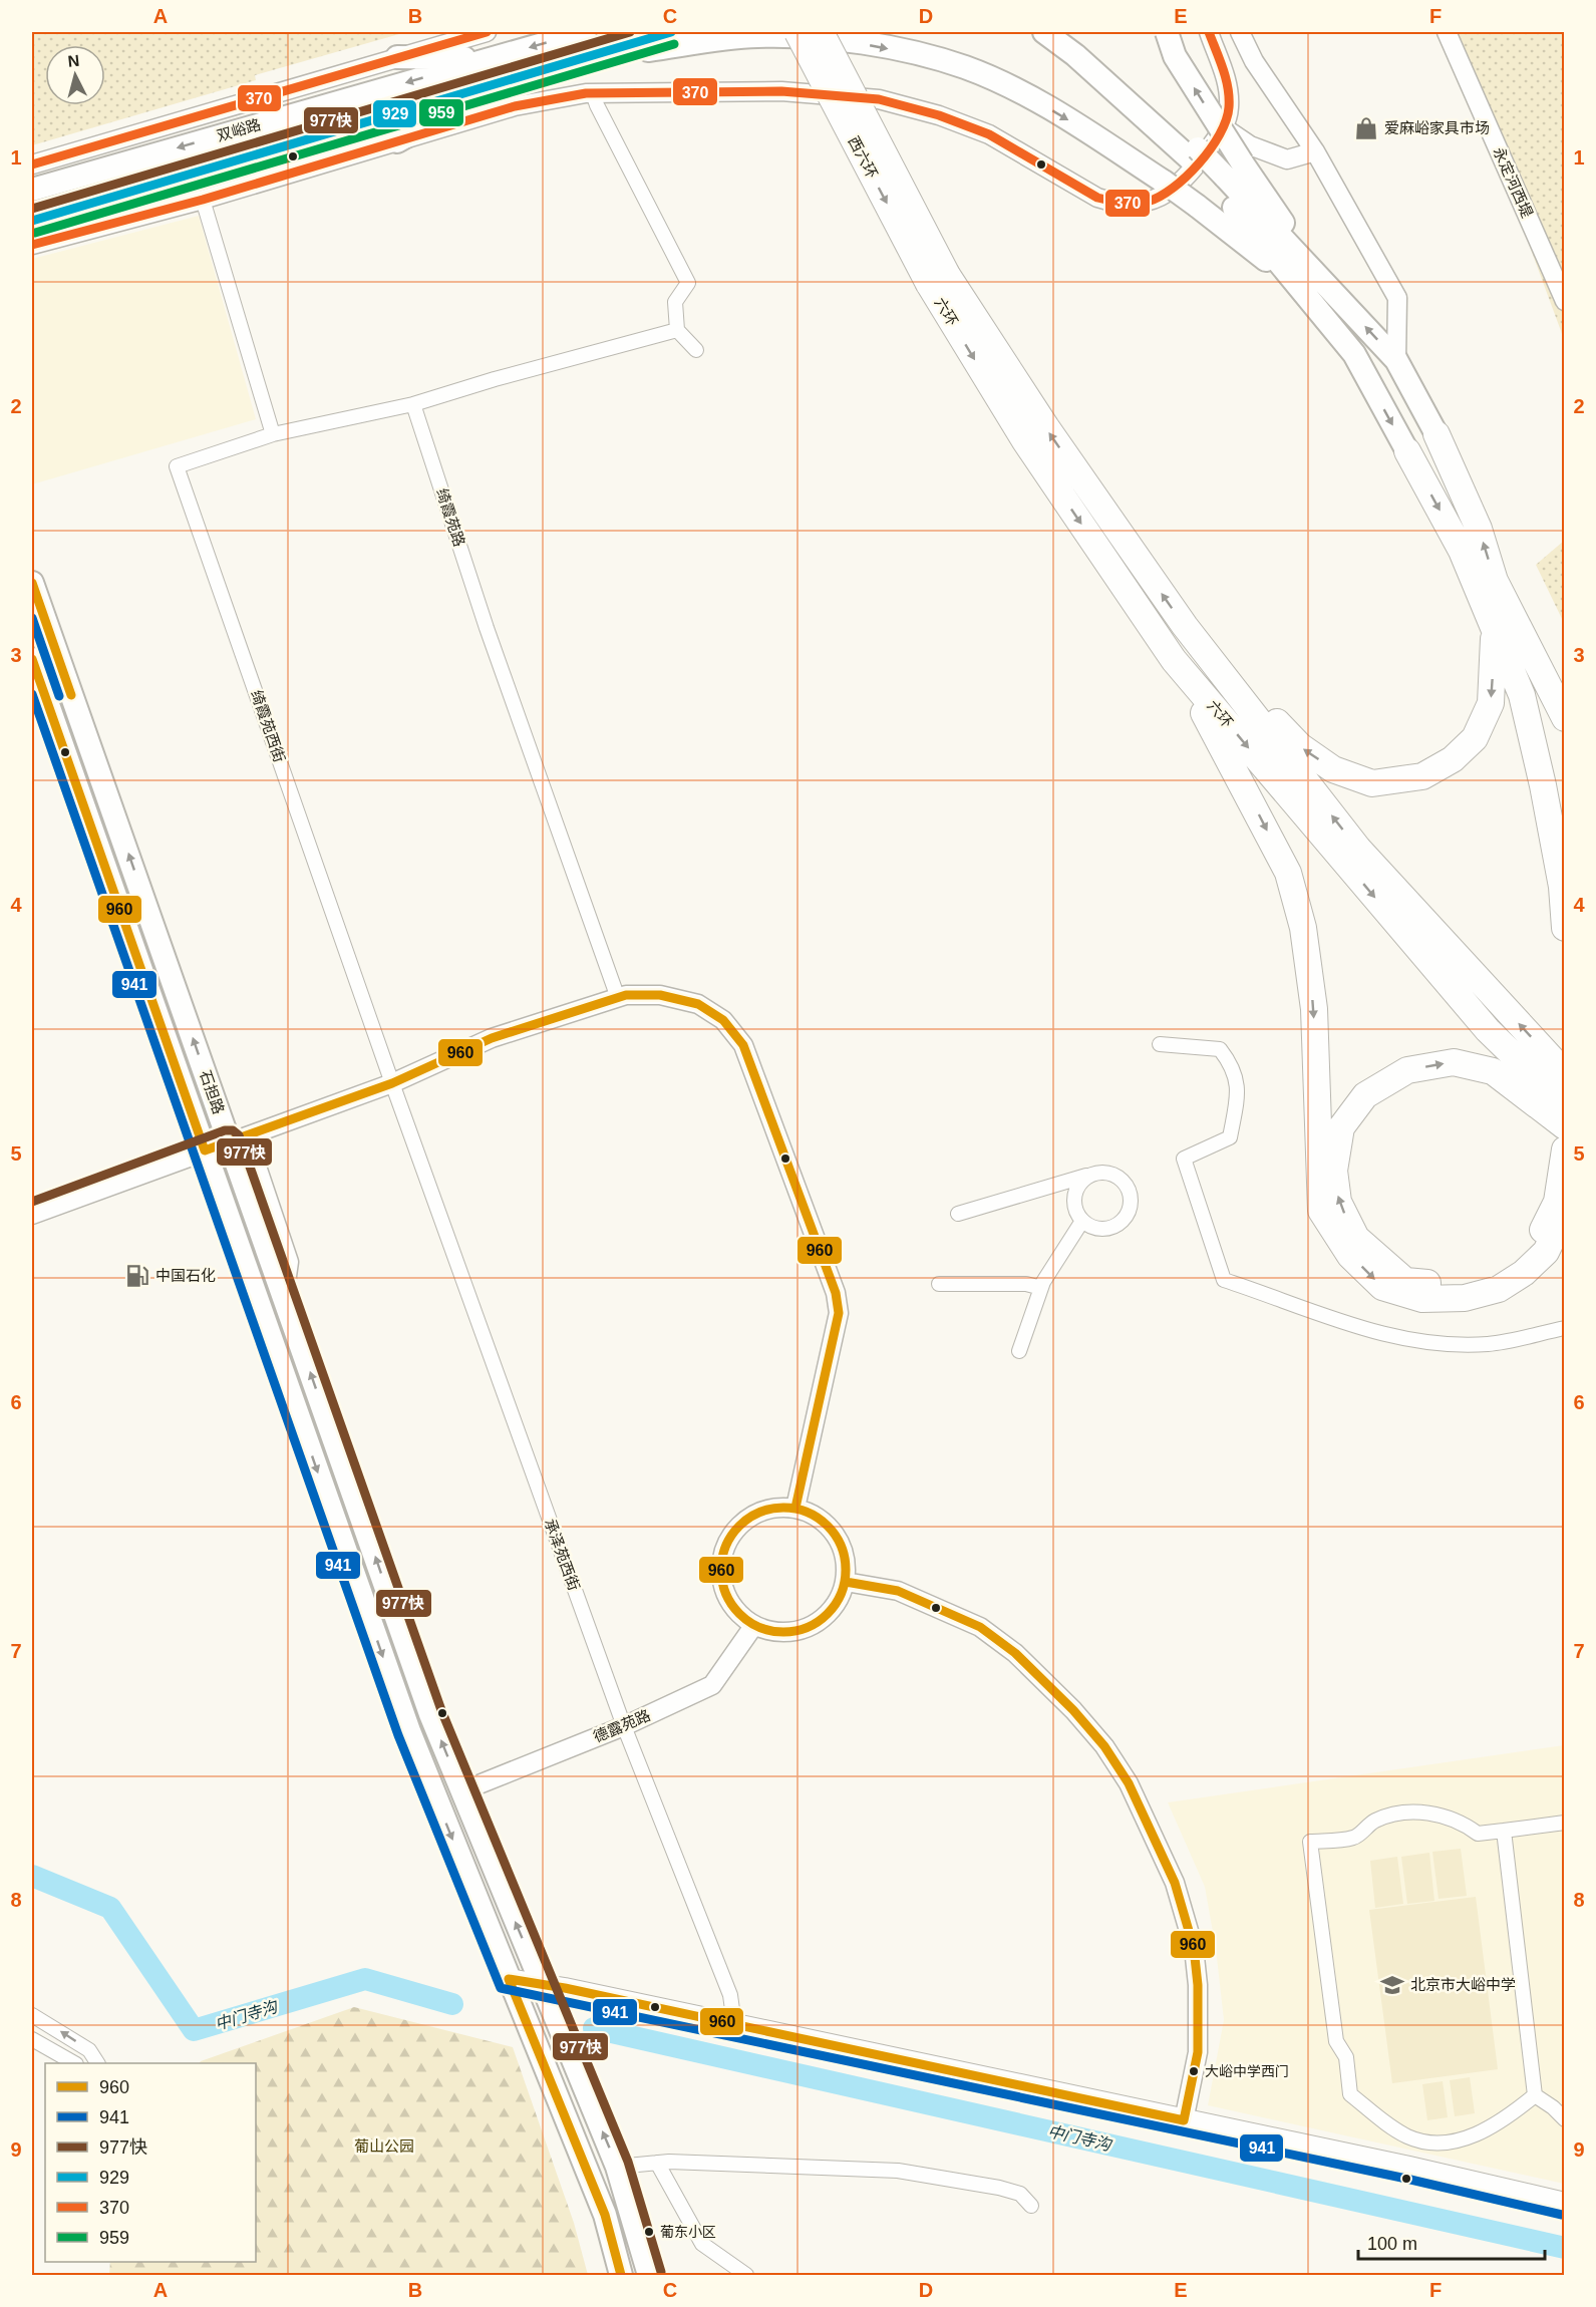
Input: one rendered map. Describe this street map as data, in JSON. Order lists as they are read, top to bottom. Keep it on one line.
{"streets":{"highway":["西六环","六环"],"main road":["双峪路","石担路"],"street":["永定河西堤","绮霞苑路","绮霞苑西街","承泽苑西街","德露苑路"]},"crossings":[["西六环","六环"],["绮霞苑西街","承泽苑西街"],["石担路","德露苑路"],["承泽苑西街","德露苑路"]],"water":["中门寺沟"],"parks":["葡山公园"],"places":{"shop":["爱麻峪家具市场"],"fuel station":["中国石化"],"school or university":["北京市大峪中学"],"other":["大峪中学西门","葡东小区"]},"lines":["transit line 977快","transit line 929","transit line 370","transit line 959","transit line 960","transit line 941"],"legend":["960","941","977快","929","370","959"],"scale_bar":"100 m","north":"top","grid":{"columns":["A","B","C","D","E","F"],"rows":["1","2","3","4","5","6","7","8","9"]}}
